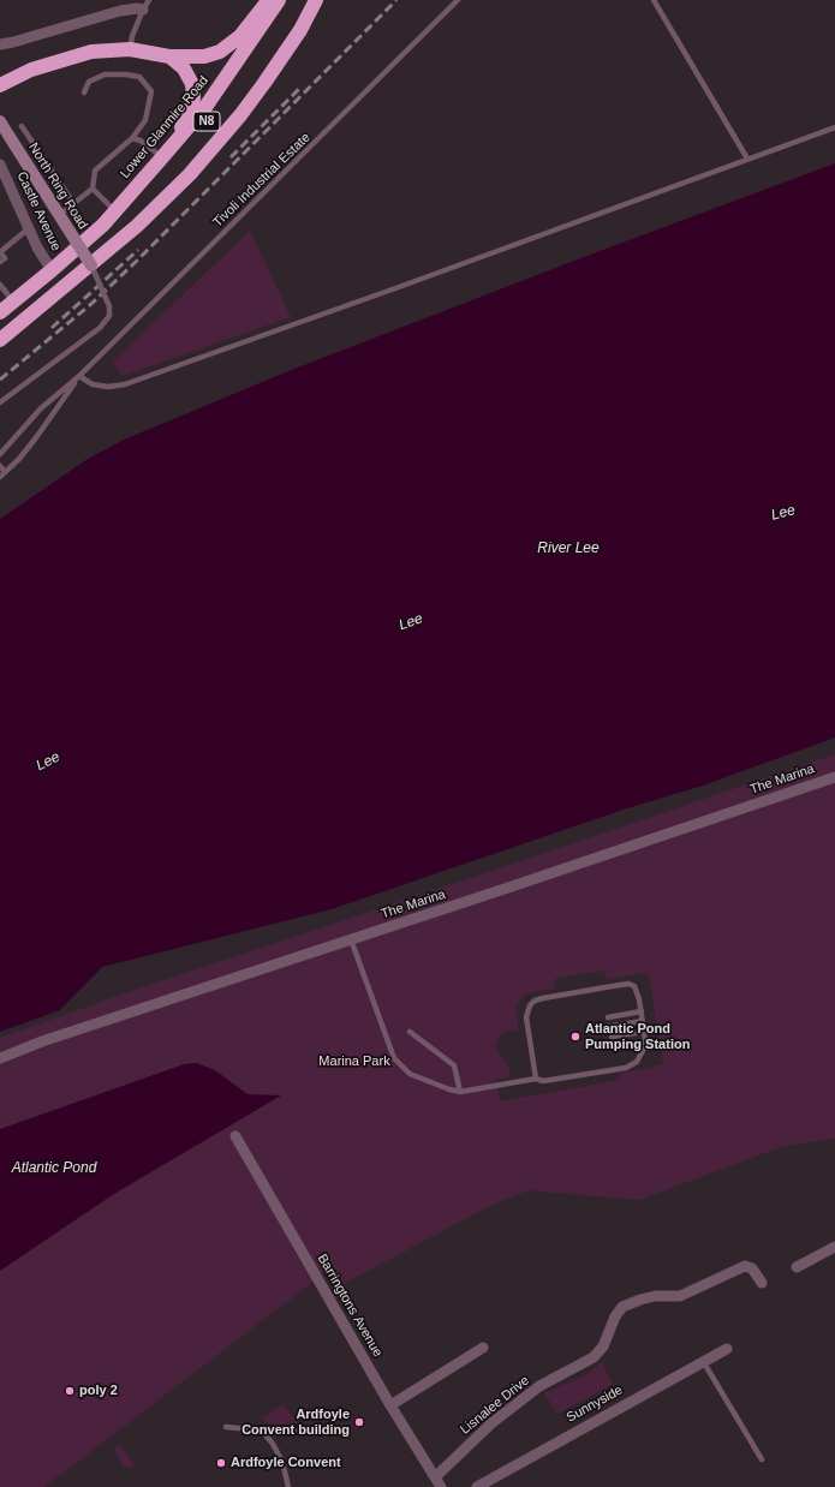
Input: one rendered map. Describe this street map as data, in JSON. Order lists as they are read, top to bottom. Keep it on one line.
{"streets":{"highway":["N8","Lower Glanmire Road"],"main road":["North Ring Road"],"street":["Castle Avenue","The Marina","Barringtons Avenue","Sunnyside","Lisnalee Drive"],"lane":["Tivoli Industrial Estate"]},"crossings":[["Lower Glanmire Road","Castle Avenue"],["Barringtons Avenue","Lisnalee Drive"]],"water":["Lee","River Lee","Atlantic Pond"],"parks":["Marina Park"],"places":["Atlantic Pond Pumping Station","poly 2","Ardfoyle Convent building","Ardfoyle Convent"]}
